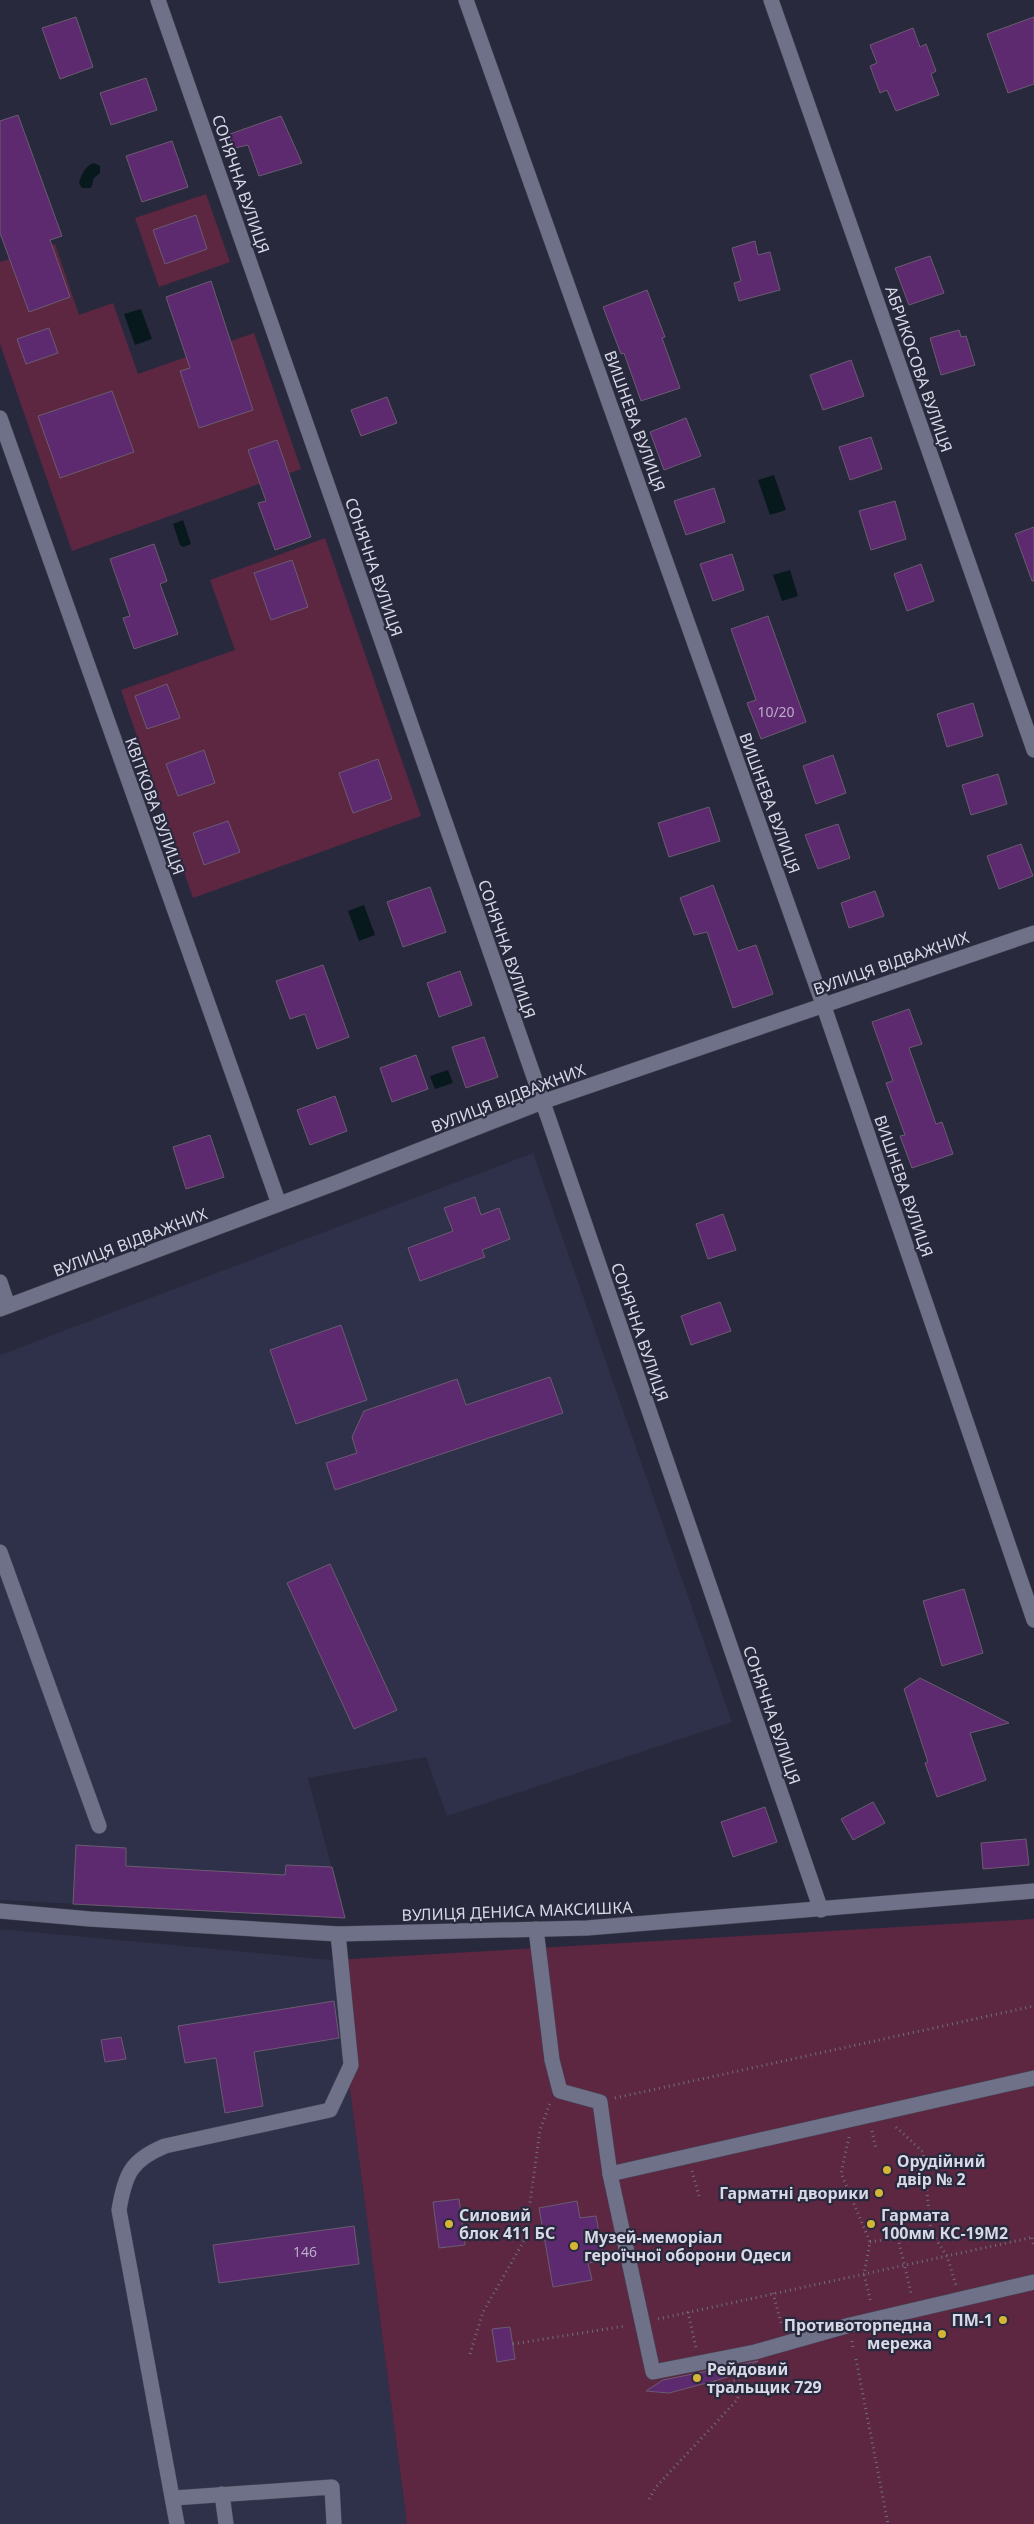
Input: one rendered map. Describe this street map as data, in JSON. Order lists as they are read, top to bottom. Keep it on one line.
{"streets":{"street":["СОНЯЧНА ВУЛИЦЯ","АБРИКОСОВА ВУЛИЦЯ","ВИШНЕВА ВУЛИЦЯ","КВІТКОВА ВУЛИЦЯ","ВУЛИЦЯ ВІДВАЖНИХ","ВУЛИЦЯ ДЕНИСА МАКСИШКА"]},"crossings":[["СОНЯЧНА ВУЛИЦЯ","ВУЛИЦЯ ВІДВАЖНИХ"],["СОНЯЧНА ВУЛИЦЯ","ВУЛИЦЯ ДЕНИСА МАКСИШКА"],["ВИШНЕВА ВУЛИЦЯ","ВУЛИЦЯ ВІДВАЖНИХ"],["КВІТКОВА ВУЛИЦЯ","ВУЛИЦЯ ВІДВАЖНИХ"]],"places":["Орудійний двір № 2","Гарматні дворики","Силовий блок 411 БС","Гармата 100мм КС-19М2","Музей-меморіал героїчної оборони Одеси","ПМ-1","Противоторпедна мережа","Рейдовий тральщик 729"],"house_numbers":["10/20","146"]}
